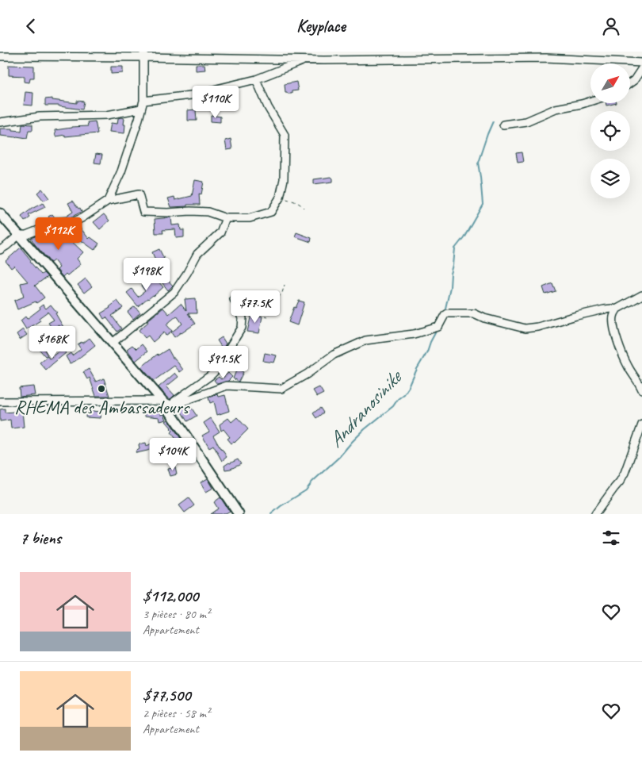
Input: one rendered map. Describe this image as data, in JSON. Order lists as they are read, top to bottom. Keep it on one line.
{"water":["Andranosinike"],"places":["RHEMA des Ambassadeurs"],"north":"top right","page":{"header":"Keyplace","price":["$110K","$112K","$198K","$77.5K","$168K","$91.5K","$104K"],"heading":"7 biens","list":[{"name":"$112,000","note":"3 pièces · 80 m² · Appartement"},{"name":"$77,500","note":"2 pièces · 58 m² · Appartement"}]}}
